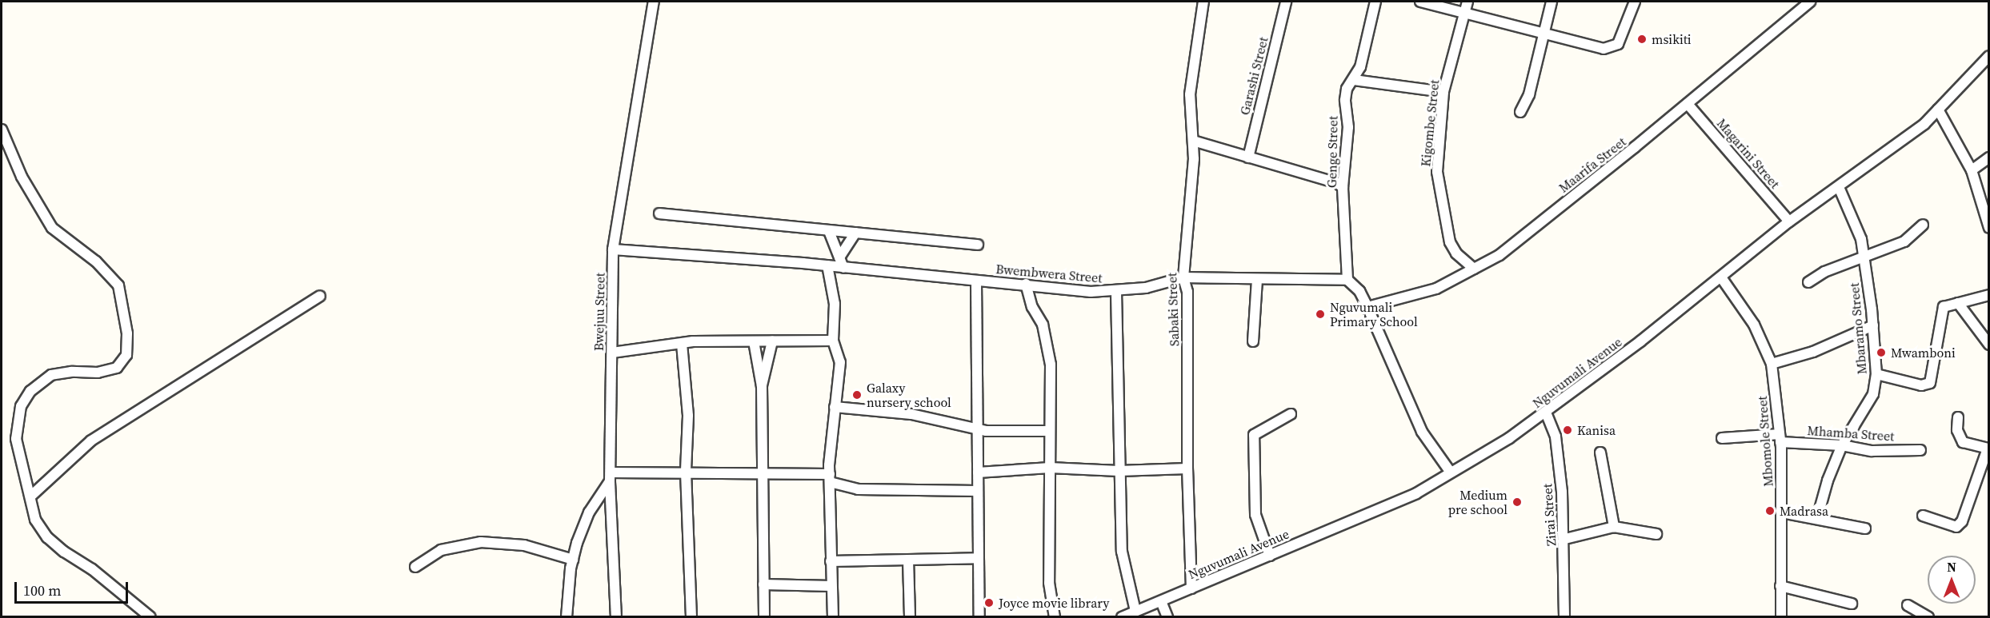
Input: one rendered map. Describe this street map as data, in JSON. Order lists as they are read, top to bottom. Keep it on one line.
{"streets":{"street":["Garashi Street","Kigombe Street","Genge Street","Magarini Street","Maarifa Street","Bwembwera Street","Sabaki Street","Bwejuu Street","Mbaramo Street","Nguvumali Avenue","Mhamba Street","Mbomole Street","Zirai Street"]},"crossings":[["Kigombe Street","Maarifa Street"],["Genge Street","Bwembwera Street"],["Magarini Street","Maarifa Street"],["Magarini Street","Nguvumali Avenue"],["Bwembwera Street","Sabaki Street"],["Bwembwera Street","Bwejuu Street"],["Sabaki Street","Nguvumali Avenue"],["Mbaramo Street","Nguvumali Avenue"],["Mbaramo Street","Mhamba Street"],["Nguvumali Avenue","Mbomole Street"],["Nguvumali Avenue","Zirai Street"],["Mhamba Street","Mbomole Street"]],"places":["msikiti","Nguvumali Primary School","Mwamboni","Galaxy nursery school","Kanisa","Medium pre school","Madrasa","Joyce movie library"],"scale_bar":"100 m","north":"top"}
